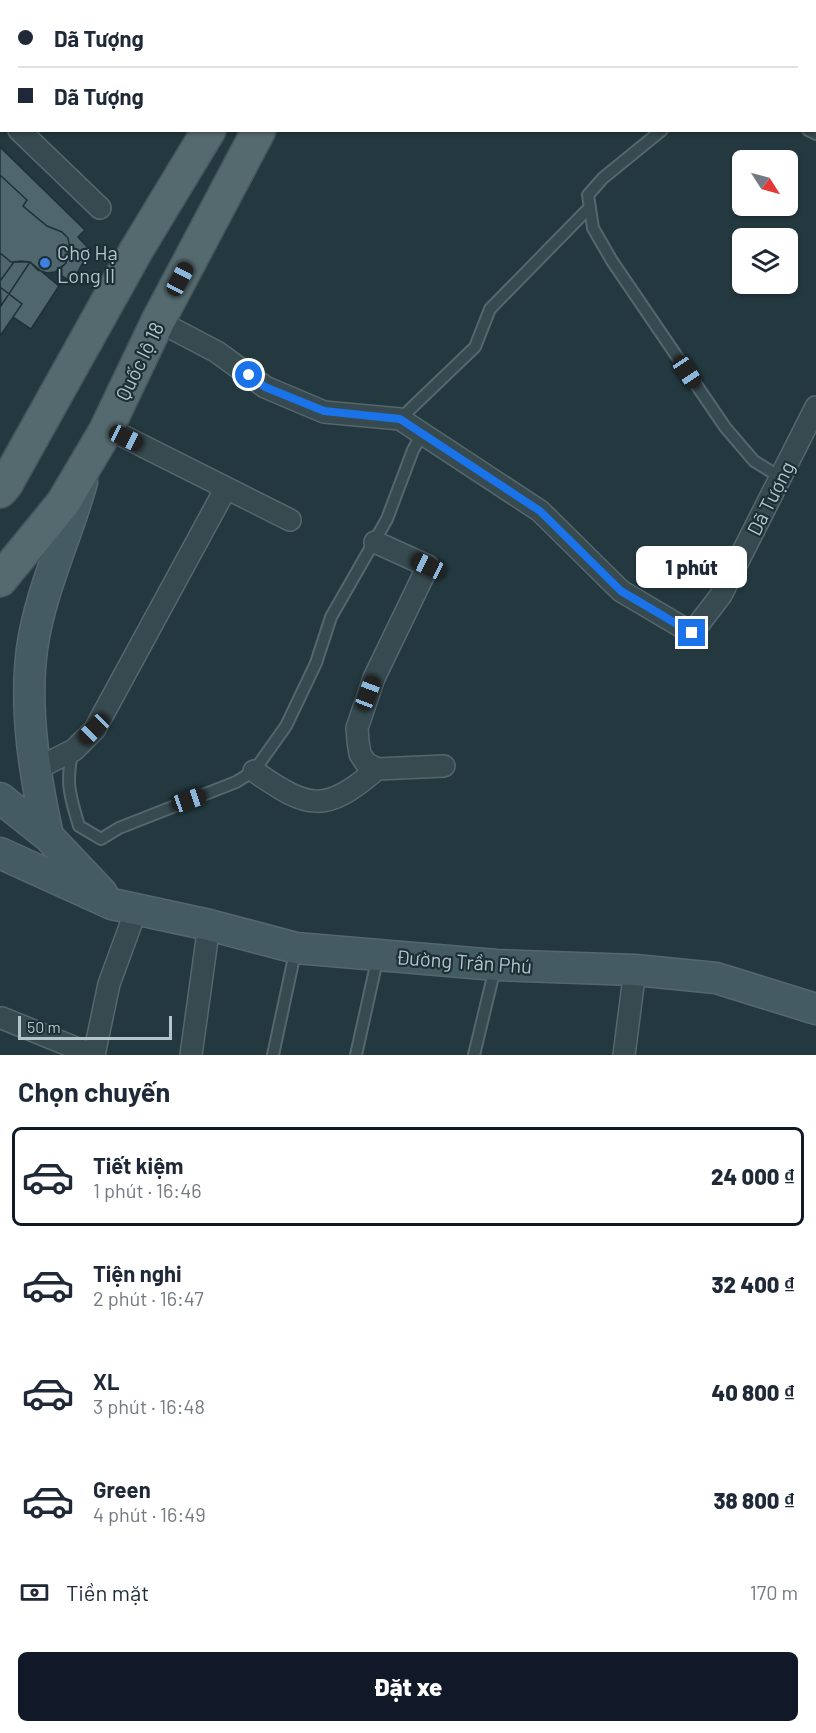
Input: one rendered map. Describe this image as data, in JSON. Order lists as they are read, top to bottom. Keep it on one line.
{"streets":{"main road":["Quốc lộ 18","Đường Trần Phú"],"street":["Dã Tượng"]},"places":["Chợ Hạ Long II"],"scale_bar":"50 m","north":"bottom right","page":{"banner":["Dã Tượng","Dã Tượng"],"bubble":"1 phút","scale":"50 m","heading":"Chọn chuyến","list":[{"name":"Tiết kiệm","note":"1 phút · 16:46","value":"24 000 ₫"},{"name":"Tiện nghi","note":"2 phút · 16:47","value":"32 400 ₫"},{"name":"XL","note":"3 phút · 16:48","value":"40 800 ₫"},{"name":"Green","note":"4 phút · 16:49","value":"38 800 ₫"}],"pay":["Tiền mặt","170 m"],"buttons":"Đặt xe"}}
